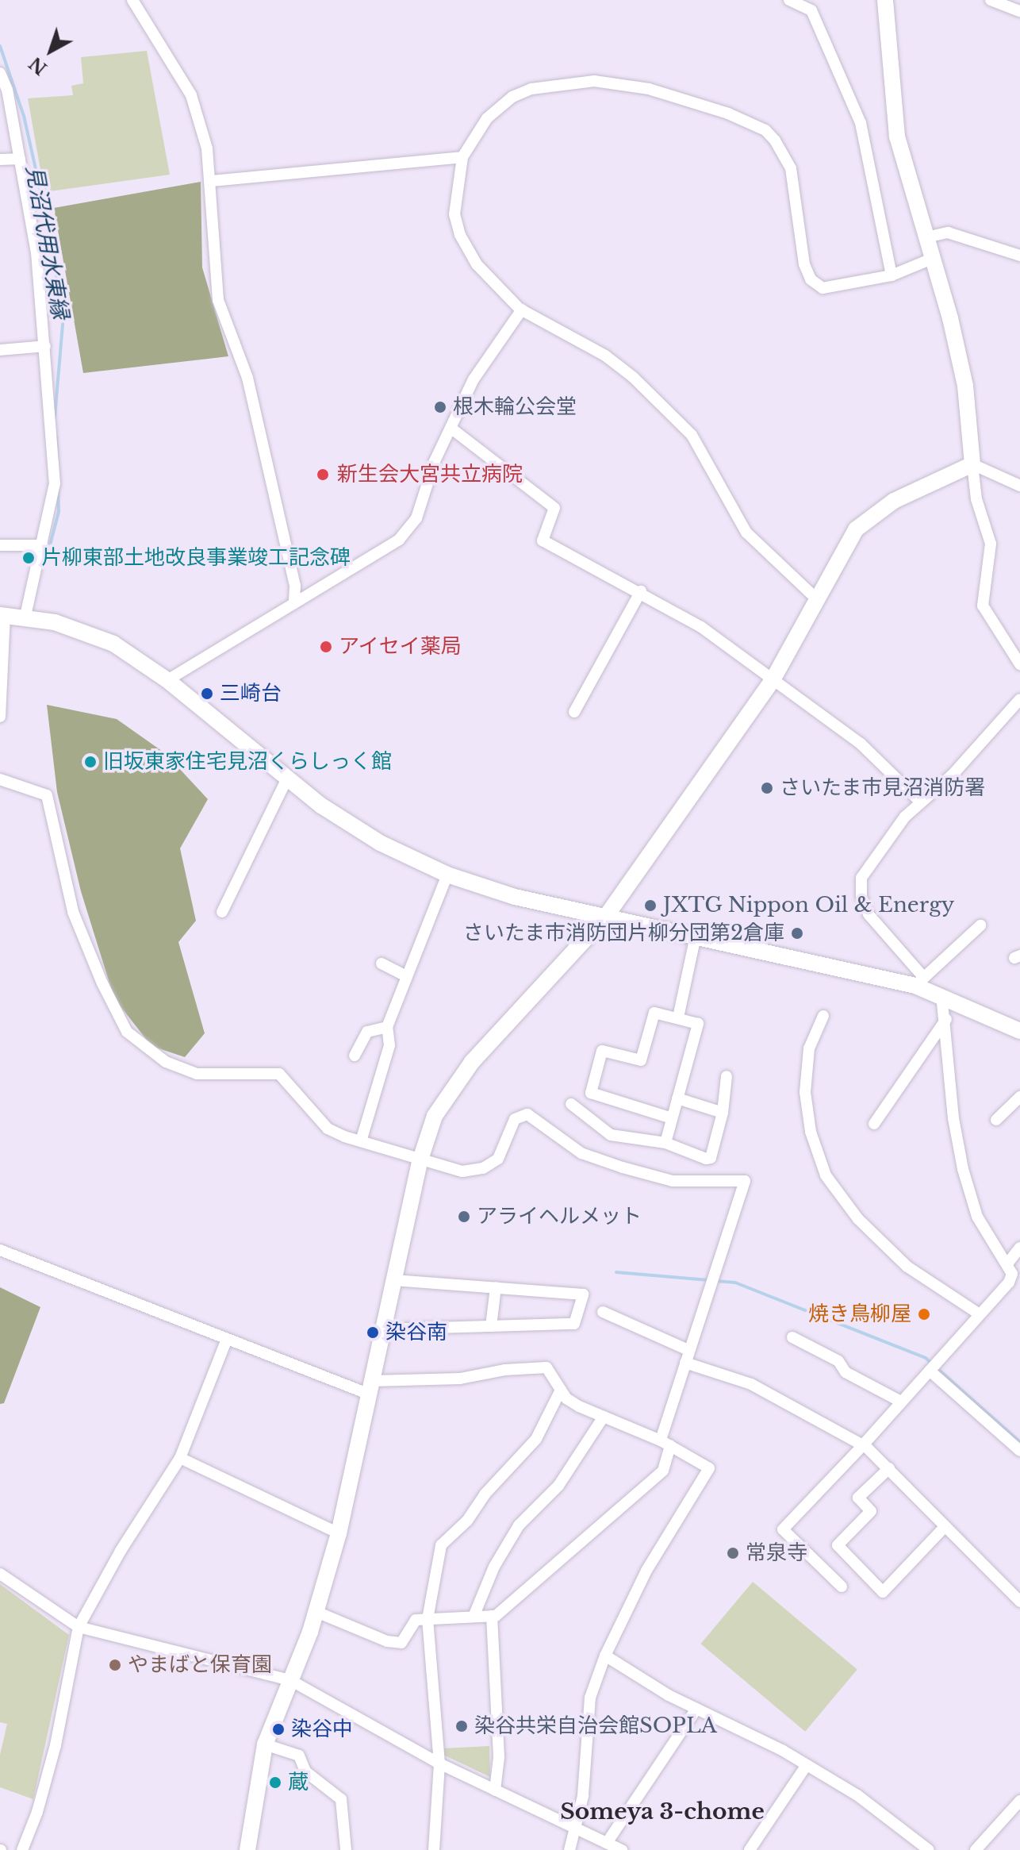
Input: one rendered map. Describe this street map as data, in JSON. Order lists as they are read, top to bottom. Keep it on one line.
{"districts":["Someya 3-chome"],"water":["見沼代用水東縁"],"places":["根木輪公会堂","新生会大宮共立病院","片柳東部土地改良事業竣工記念碑","アイセイ薬局","三崎台","旧坂東家住宅見沼くらしっく館","さいたま市見沼消防署","JXTG Nippon Oil & Energy","さいたま市消防団片柳分団第2倉庫","アライヘルメット","焼き鳥柳屋","染谷南","常泉寺","やまばと保育園","染谷共栄自治会館SOPLA","染谷中","蔵"],"north":"bottom left"}
